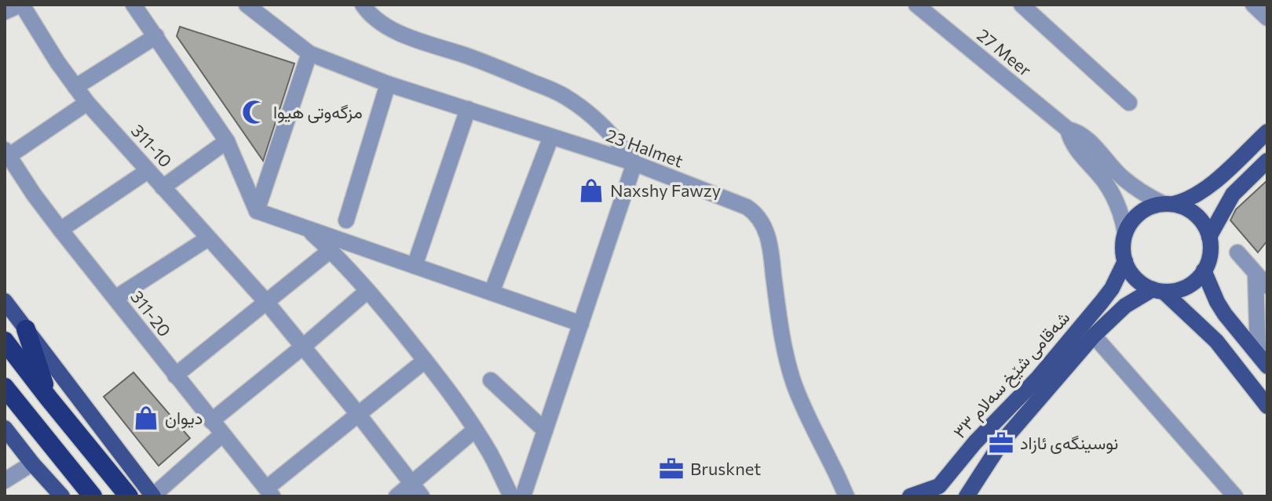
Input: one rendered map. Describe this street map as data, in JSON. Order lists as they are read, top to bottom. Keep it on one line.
{"streets":{"main road":["شەقامی شێخ سەلام ٣٣"],"street":["27 Meer","311-10","23 Halmet","311-20"]},"crossings":[["27 Meer","شەقامی شێخ سەلام ٣٣"]],"places":{"mosque":["مزگەوتی هیوا"],"shop":["Naxshy Fawzy","دیوان"],"office":["نوسینگەی ئازاد","Brusknet"]}}
